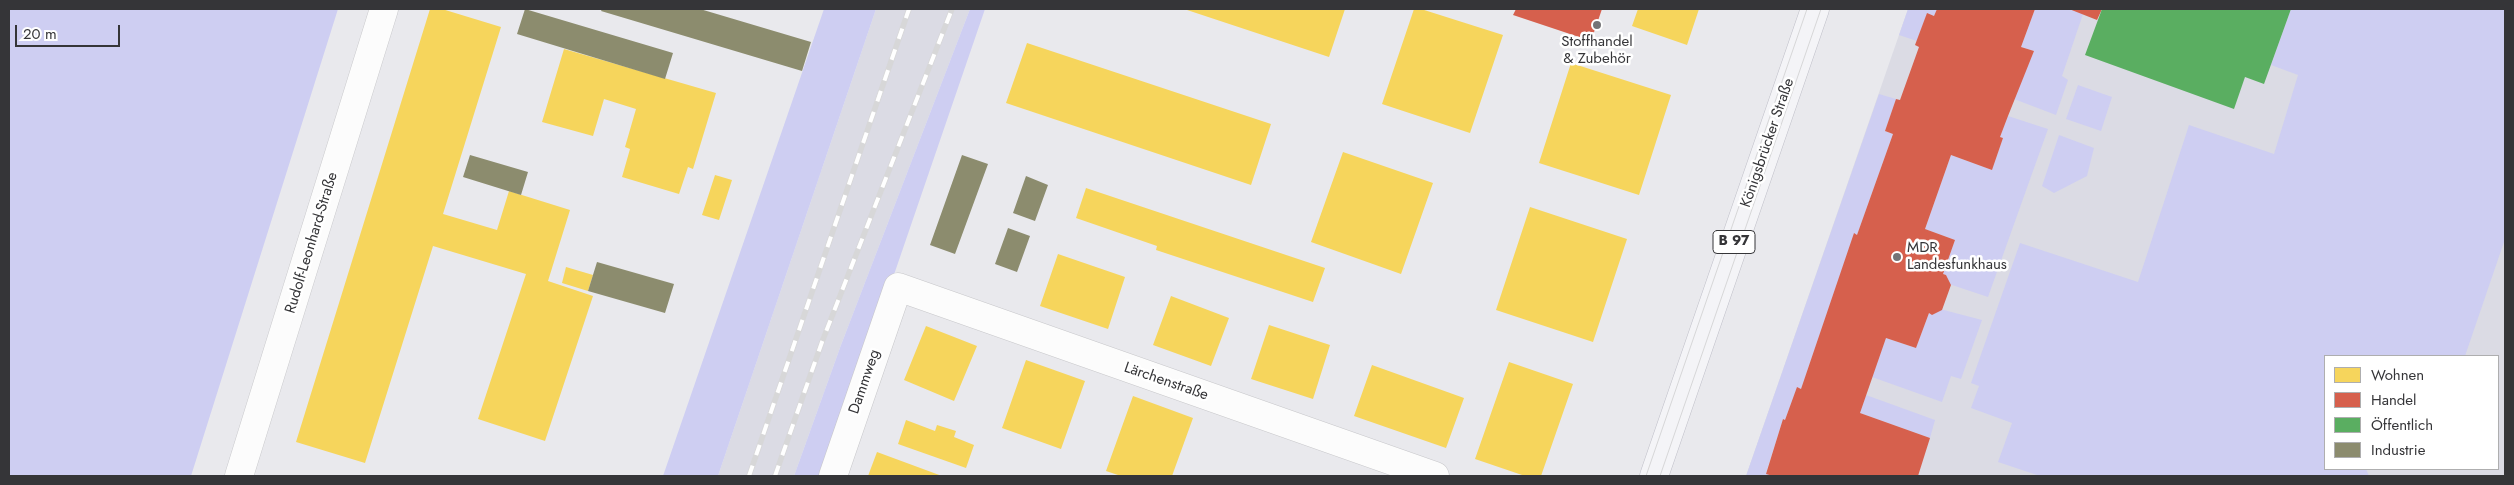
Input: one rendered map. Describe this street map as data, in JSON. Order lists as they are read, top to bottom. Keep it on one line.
{"streets":{"main road":["Königsbrücker Straße","B 97"],"street":["Rudolf-Leonhard-Straße","Dammweg","Lärchenstraße"]},"crossings":[["Dammweg","Lärchenstraße"]],"places":["Stoffhandel & Zubehör","MDR Landesfunkhaus"],"legend":["Wohnen","Handel","Öffentlich","Industrie"],"scale_bar":"20 m"}
